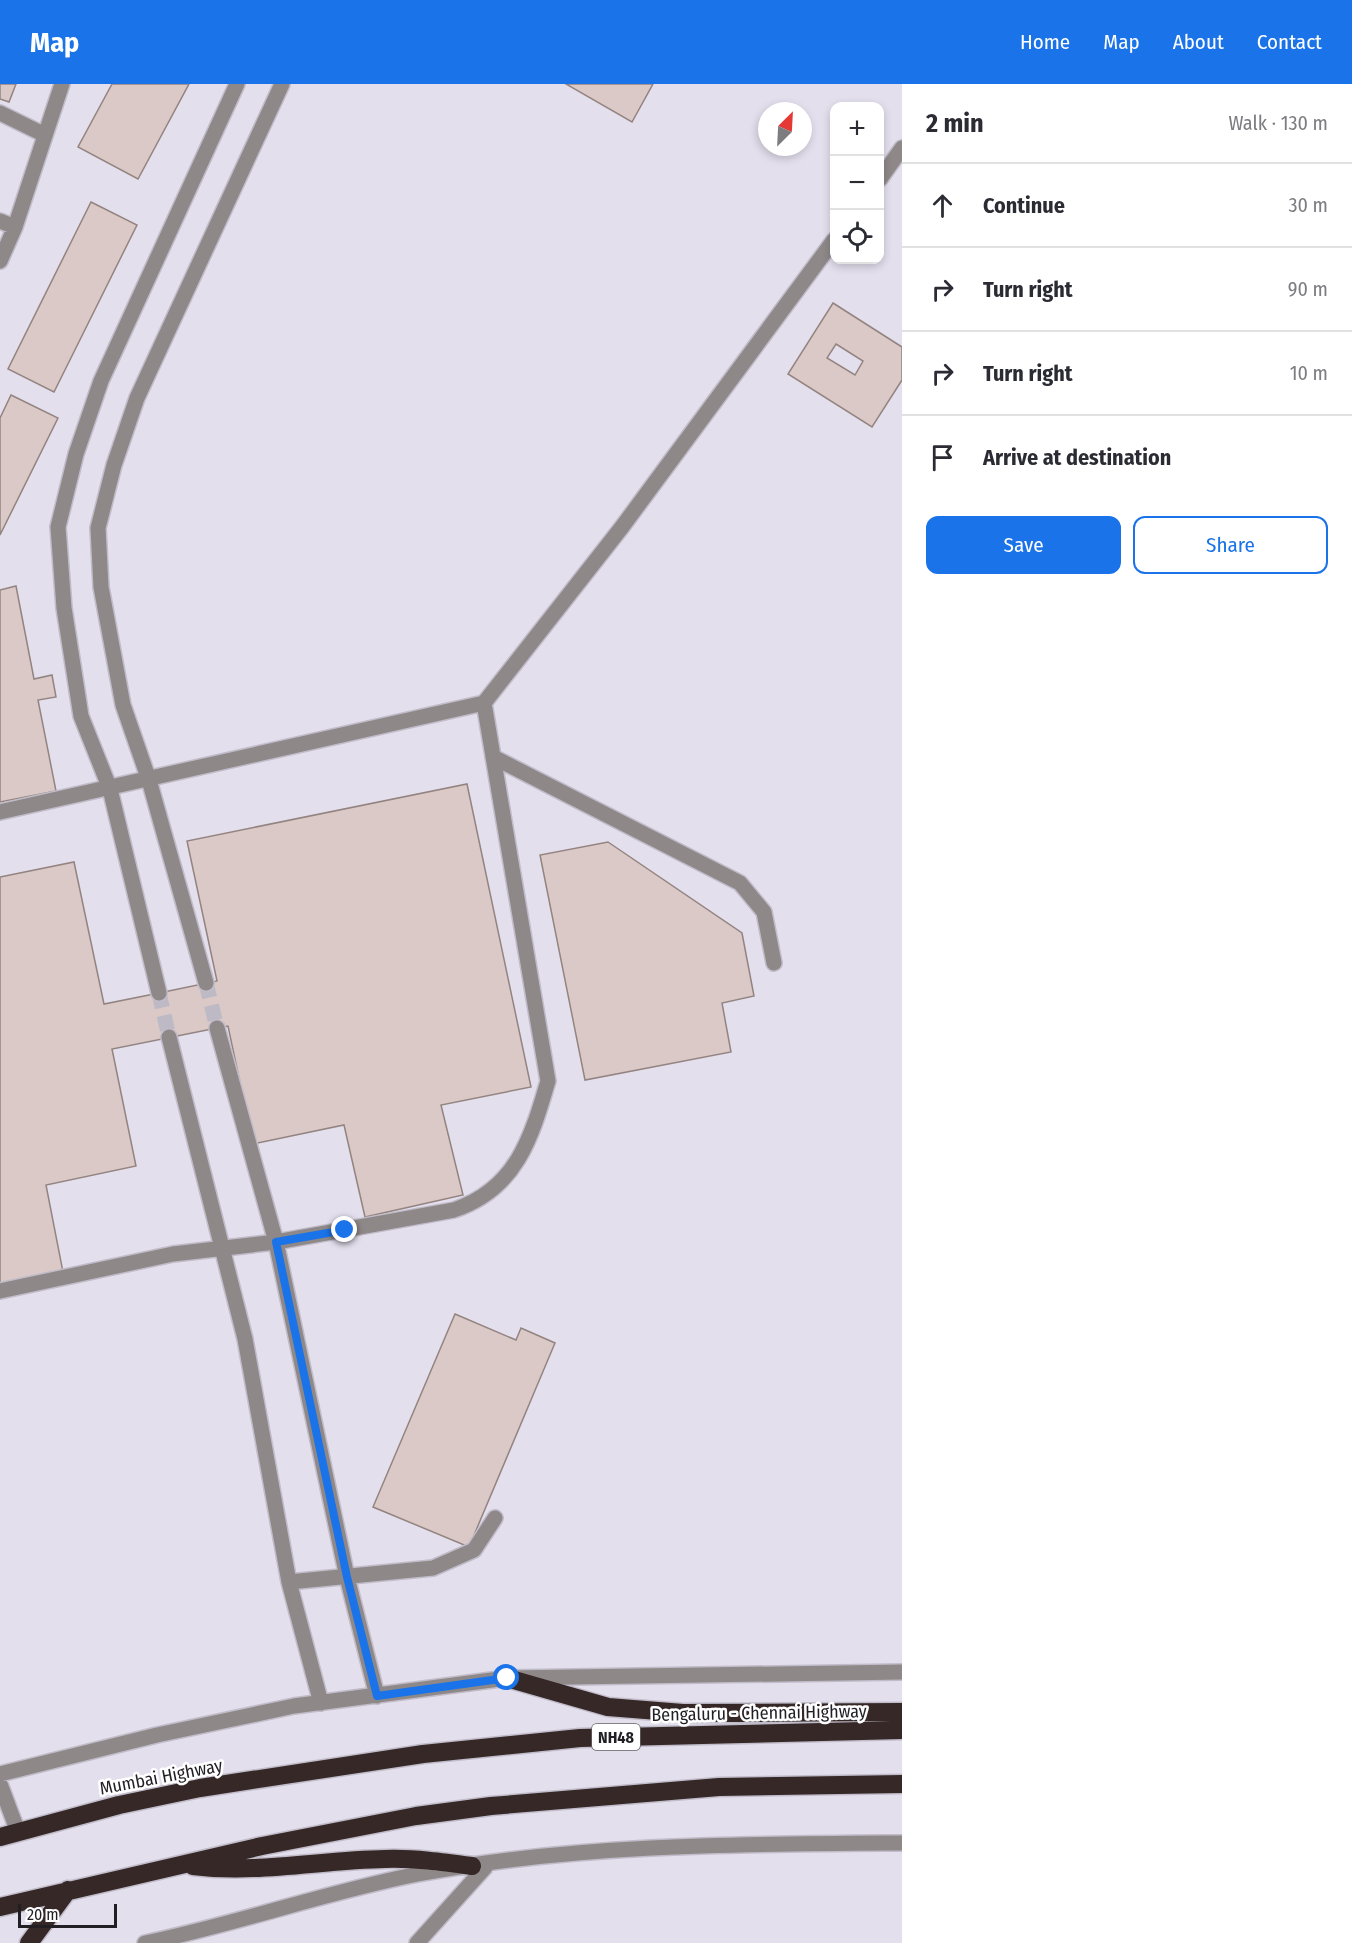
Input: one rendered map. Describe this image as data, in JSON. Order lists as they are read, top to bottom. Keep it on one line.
{"streets":{"highway":["Bengaluru - Chennai Highway","NH48","Mumbai Highway"]},"crossings":[["Bengaluru - Chennai Highway","Mumbai Highway"]],"scale_bar":"20 m","north":"top right","page":{"header":"Map","nav":["Home","Map","About","Contact"],"heading":["2 min","Walk · 130 m"],"map_buttons":["+","−"],"list":[["Continue","30 m"],["Turn right","90 m"],["Turn right","10 m"],"Arrive at destination"],"buttons":["Save","Share"],"scale":"20 m"}}
